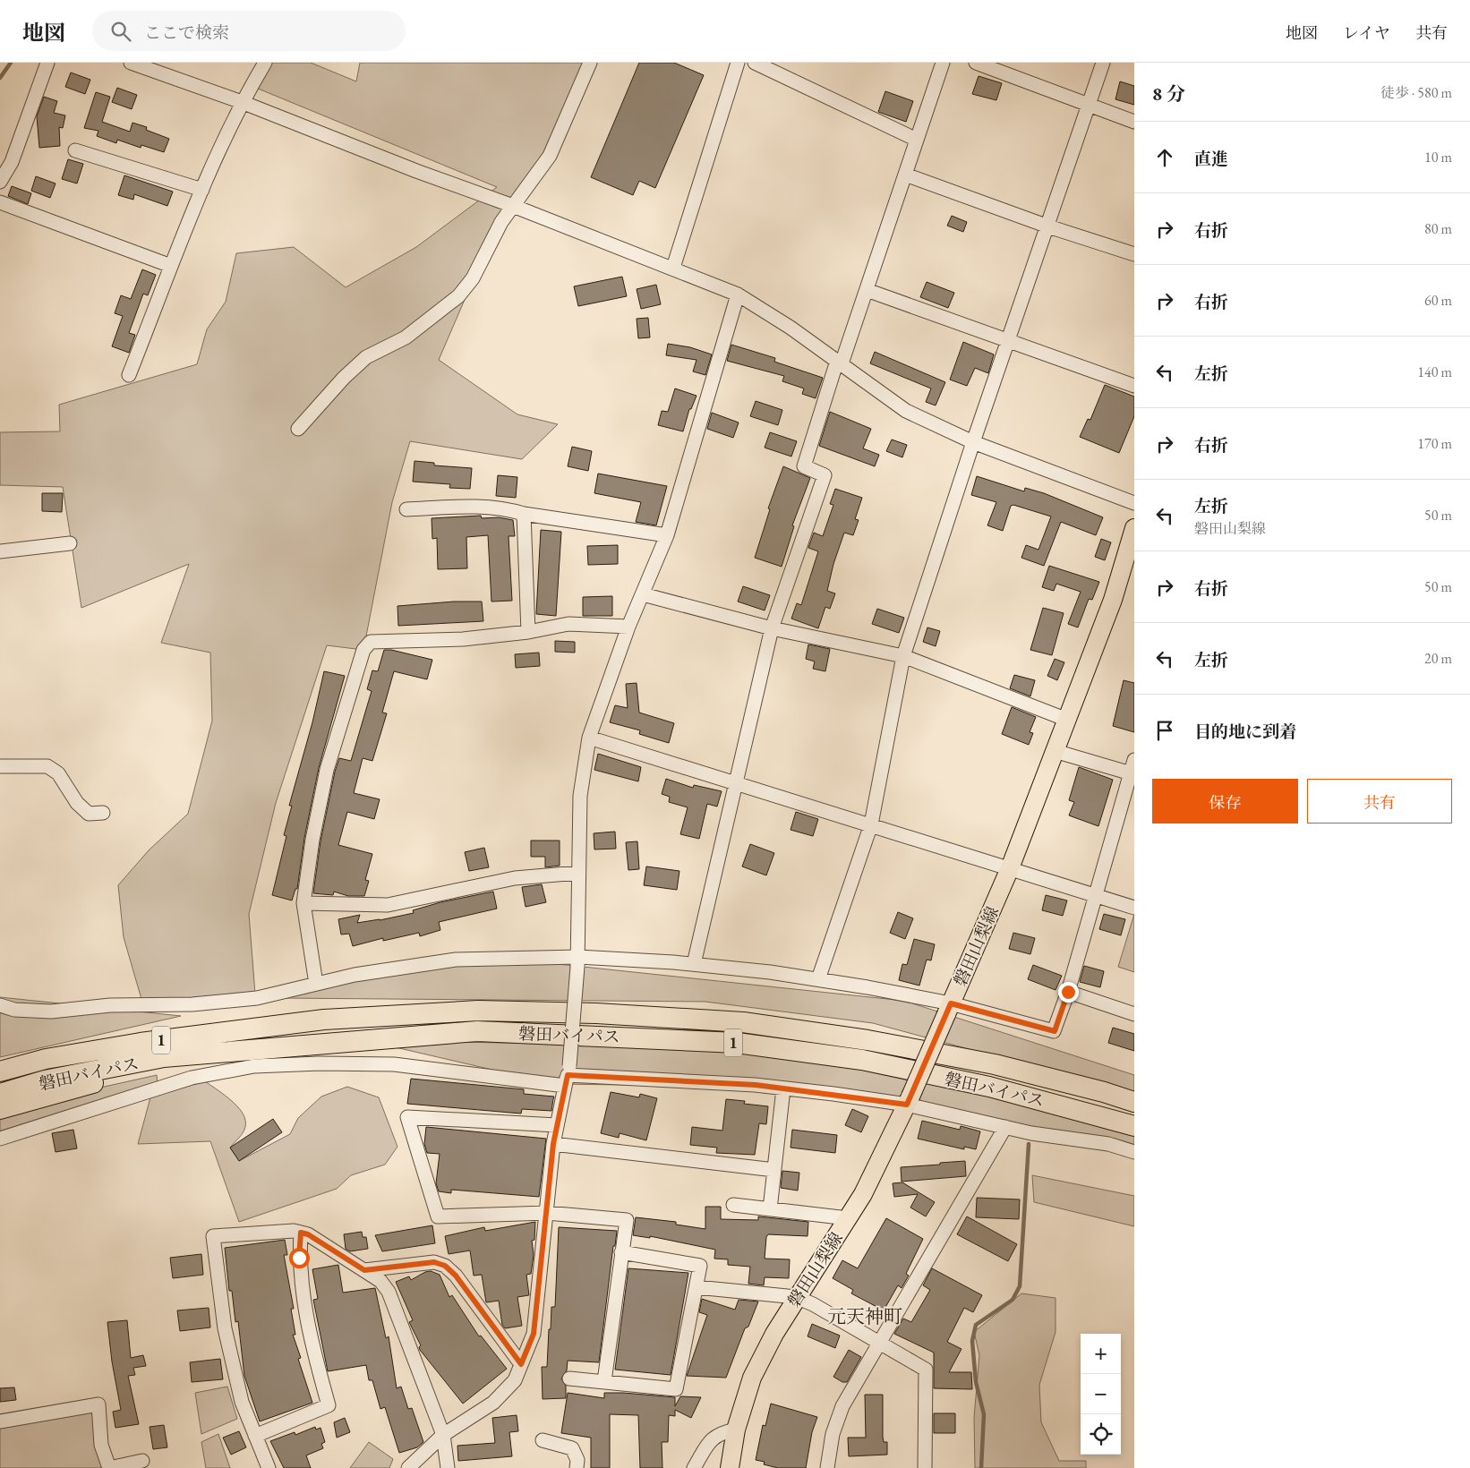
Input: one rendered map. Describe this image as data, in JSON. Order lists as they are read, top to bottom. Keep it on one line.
{"streets":{"highway":["磐田バイパス","1"],"main road":["磐田山梨線"]},"districts":["元天神町"],"page":{"header":"地図","search":"ここで検索","nav":["地図","レイヤ","共有"],"heading":["8 分","徒歩 · 580 m"],"list":[["直進","10 m"],["右折","80 m"],["右折","60 m"],["左折","140 m"],["右折","170 m"],["左折","磐田山梨線","50 m"],["右折","50 m"],["左折","20 m"],"目的地に到着"],"buttons":["保存","共有"],"map_buttons":["+","−"]}}
